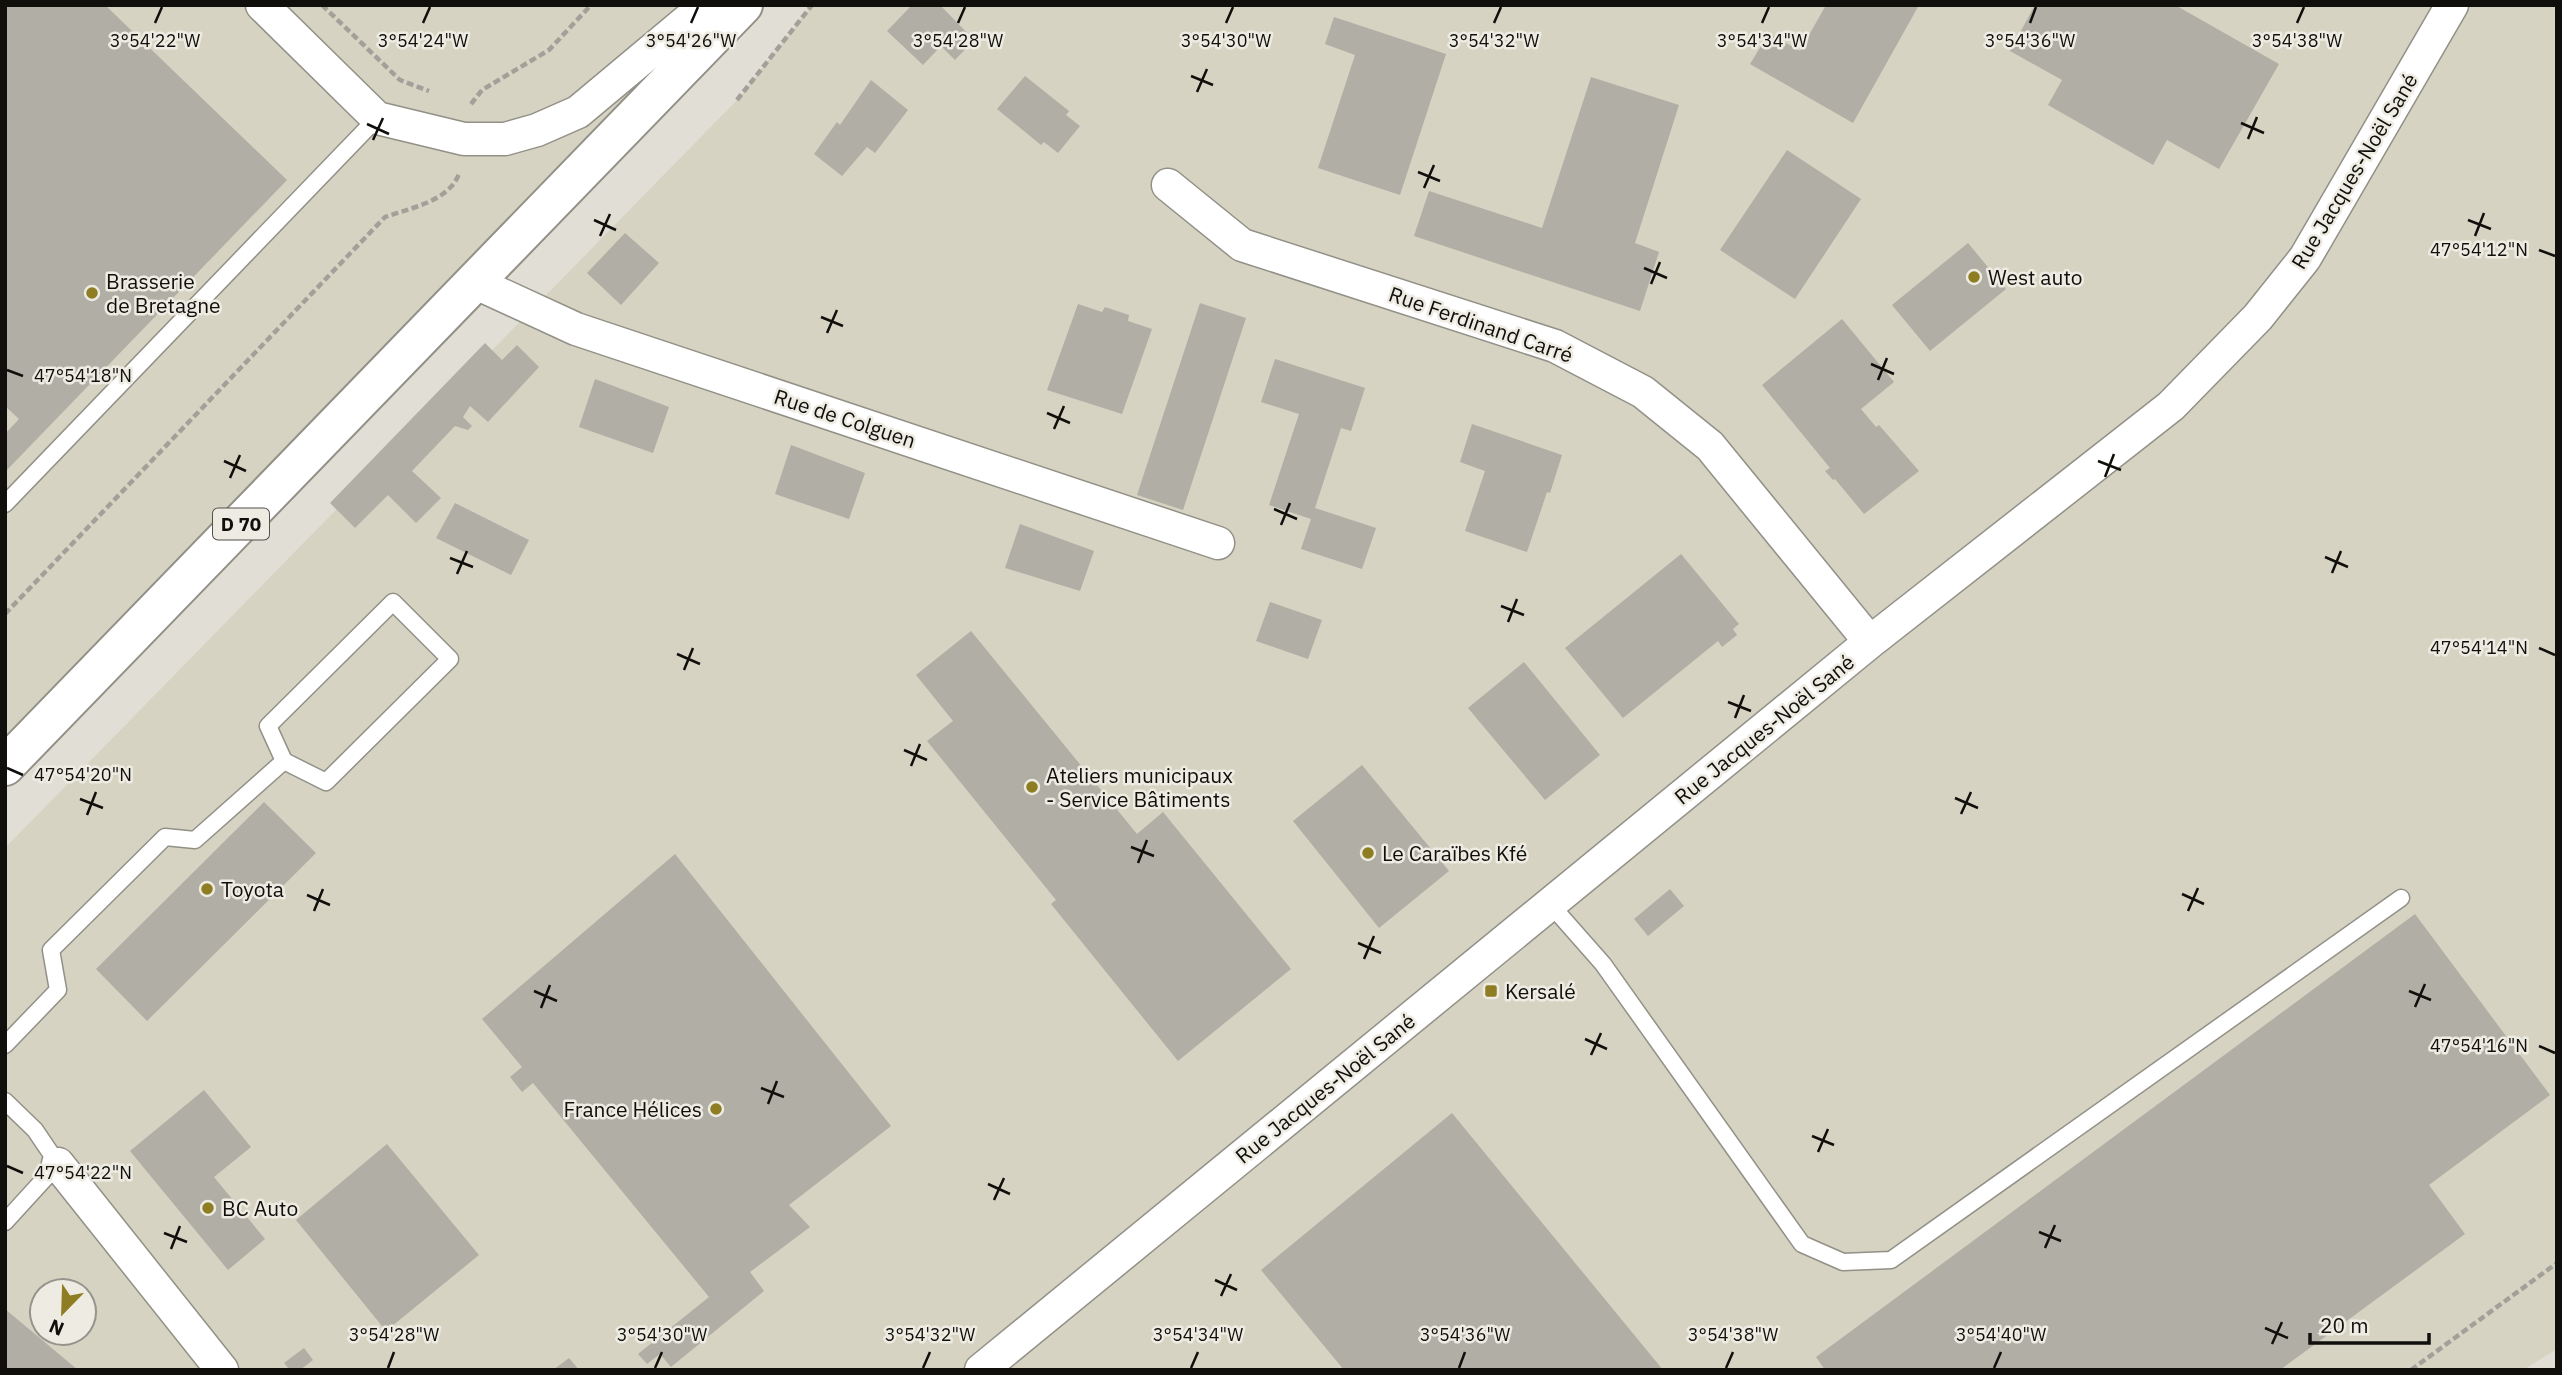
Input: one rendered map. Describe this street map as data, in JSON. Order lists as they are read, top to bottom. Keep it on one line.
{"streets":{"main road":["D 70"],"street":["Rue Jacques-Noël Sané","Rue Ferdinand Carré","Rue de Colguen"]},"crossings":[["Rue Jacques-Noël Sané","Rue Ferdinand Carré"],["Rue de Colguen","D 70"]],"places":{"other":["West auto","Brasserie de Bretagne","Ateliers municipaux - Service Bâtiments","Le Caraïbes Kfé","Toyota","France Hélices","BC Auto"],"transit":["Kersalé"]},"scale_bar":"20 m","north":"bottom left","coordinates":["3°54'26\"W","3°54'28\"W","3°54'32\"W","3°54'34\"W","3°54'36\"W","3°54'38\"W","3°54'22\"W","3°54'24\"W","3°54'30\"W","47°54'12\"N","47°54'18\"N","47°54'14\"N","47°54'20\"N","47°54'16\"N","47°54'22\"N","3°54'40\"W"]}
